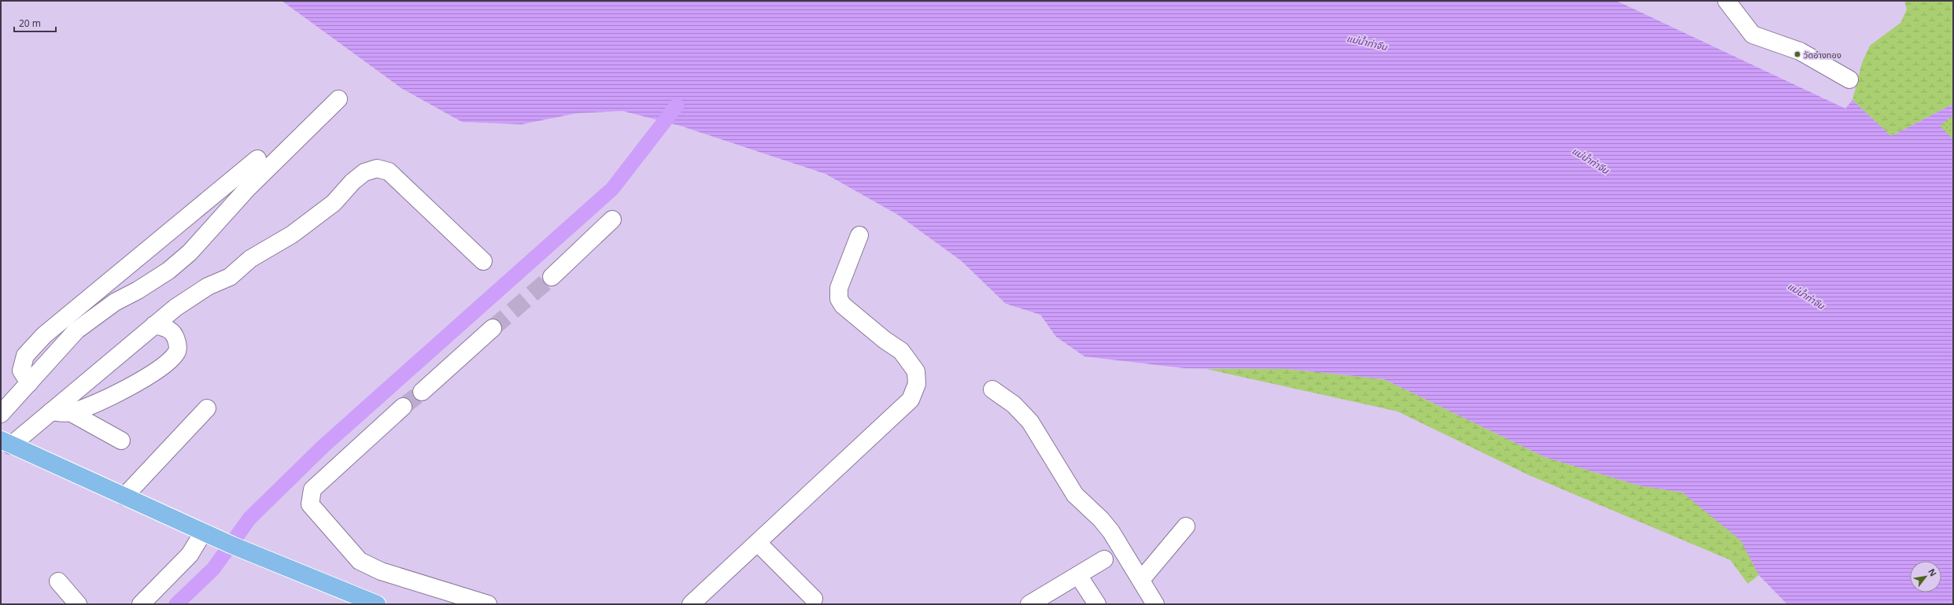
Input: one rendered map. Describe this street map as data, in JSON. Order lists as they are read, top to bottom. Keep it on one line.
{"water":["แม่น้ำท่าจีน"],"places":["วัดอ่างทอง"],"scale_bar":"20 m","north":"top right"}
